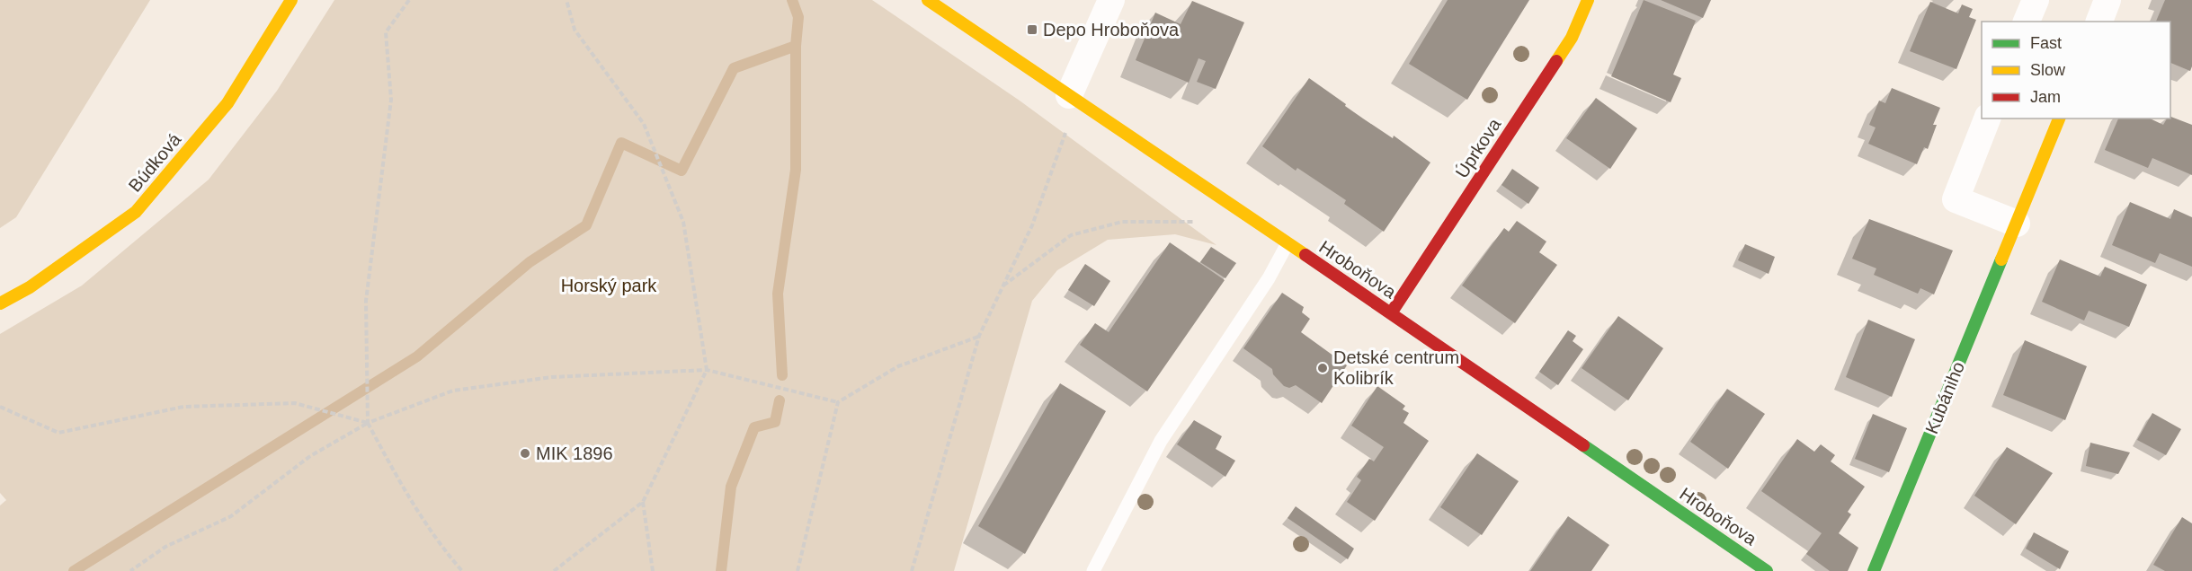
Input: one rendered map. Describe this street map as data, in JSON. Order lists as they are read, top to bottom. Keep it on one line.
{"streets":{"street":["Úprkova","Búdková","Hroboňova","Kubániho"]},"crossings":[["Úprkova","Hroboňova"]],"parks":["Horský park"],"places":{"transit":["Depo Hroboňova"],"other":["Detské centrum Kolibrík","MIK 1896"]},"legend":["Fast","Slow","Jam"]}
